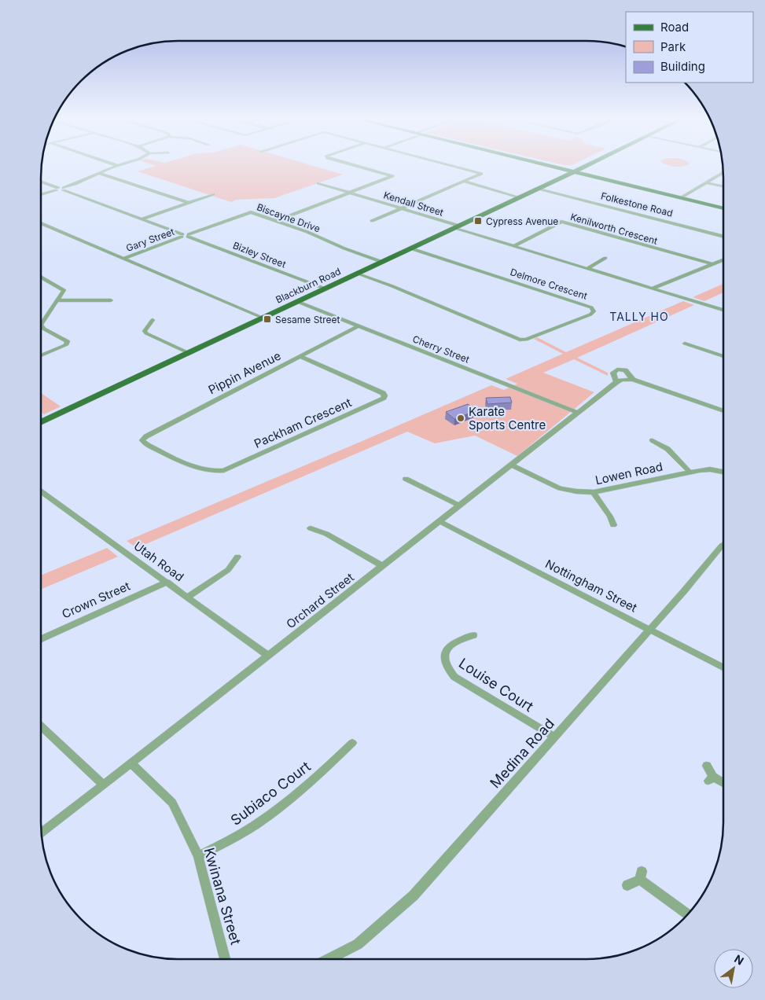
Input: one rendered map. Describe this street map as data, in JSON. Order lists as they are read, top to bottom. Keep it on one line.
{"streets":{"main road":["Blackburn Road"],"street":["Kendall Street","Folkestone Road","Biscayne Drive","Kenilworth Crescent","Gary Street","Bizley Street","Delmore Crescent","Cherry Street","Pippin Avenue","Packham Crescent","Lowen Road","Utah Road","Nottingham Street","Crown Street","Orchard Street","Louise Court","Medina Road","Subiaco Court","Kwinana Street"]},"crossings":[["Kendall Street","Blackburn Road"],["Folkestone Road","Blackburn Road"],["Biscayne Drive","Bizley Street"],["Biscayne Drive","Blackburn Road"],["Bizley Street","Blackburn Road"],["Delmore Crescent","Blackburn Road"],["Blackburn Road","Cherry Street"],["Cherry Street","Pippin Avenue"],["Cherry Street","Orchard Street"],["Pippin Avenue","Packham Crescent"],["Lowen Road","Orchard Street"],["Utah Road","Crown Street"],["Utah Road","Orchard Street"],["Nottingham Street","Orchard Street"],["Nottingham Street","Medina Road"],["Orchard Street","Kwinana Street"],["Louise Court","Medina Road"],["Subiaco Court","Kwinana Street"]],"districts":["TALLY HO"],"places":{"transit":["Cypress Avenue","Sesame Street"],"other":["Karate Sports Centre"]},"legend":["Road","Park","Building"],"north":"top right"}
